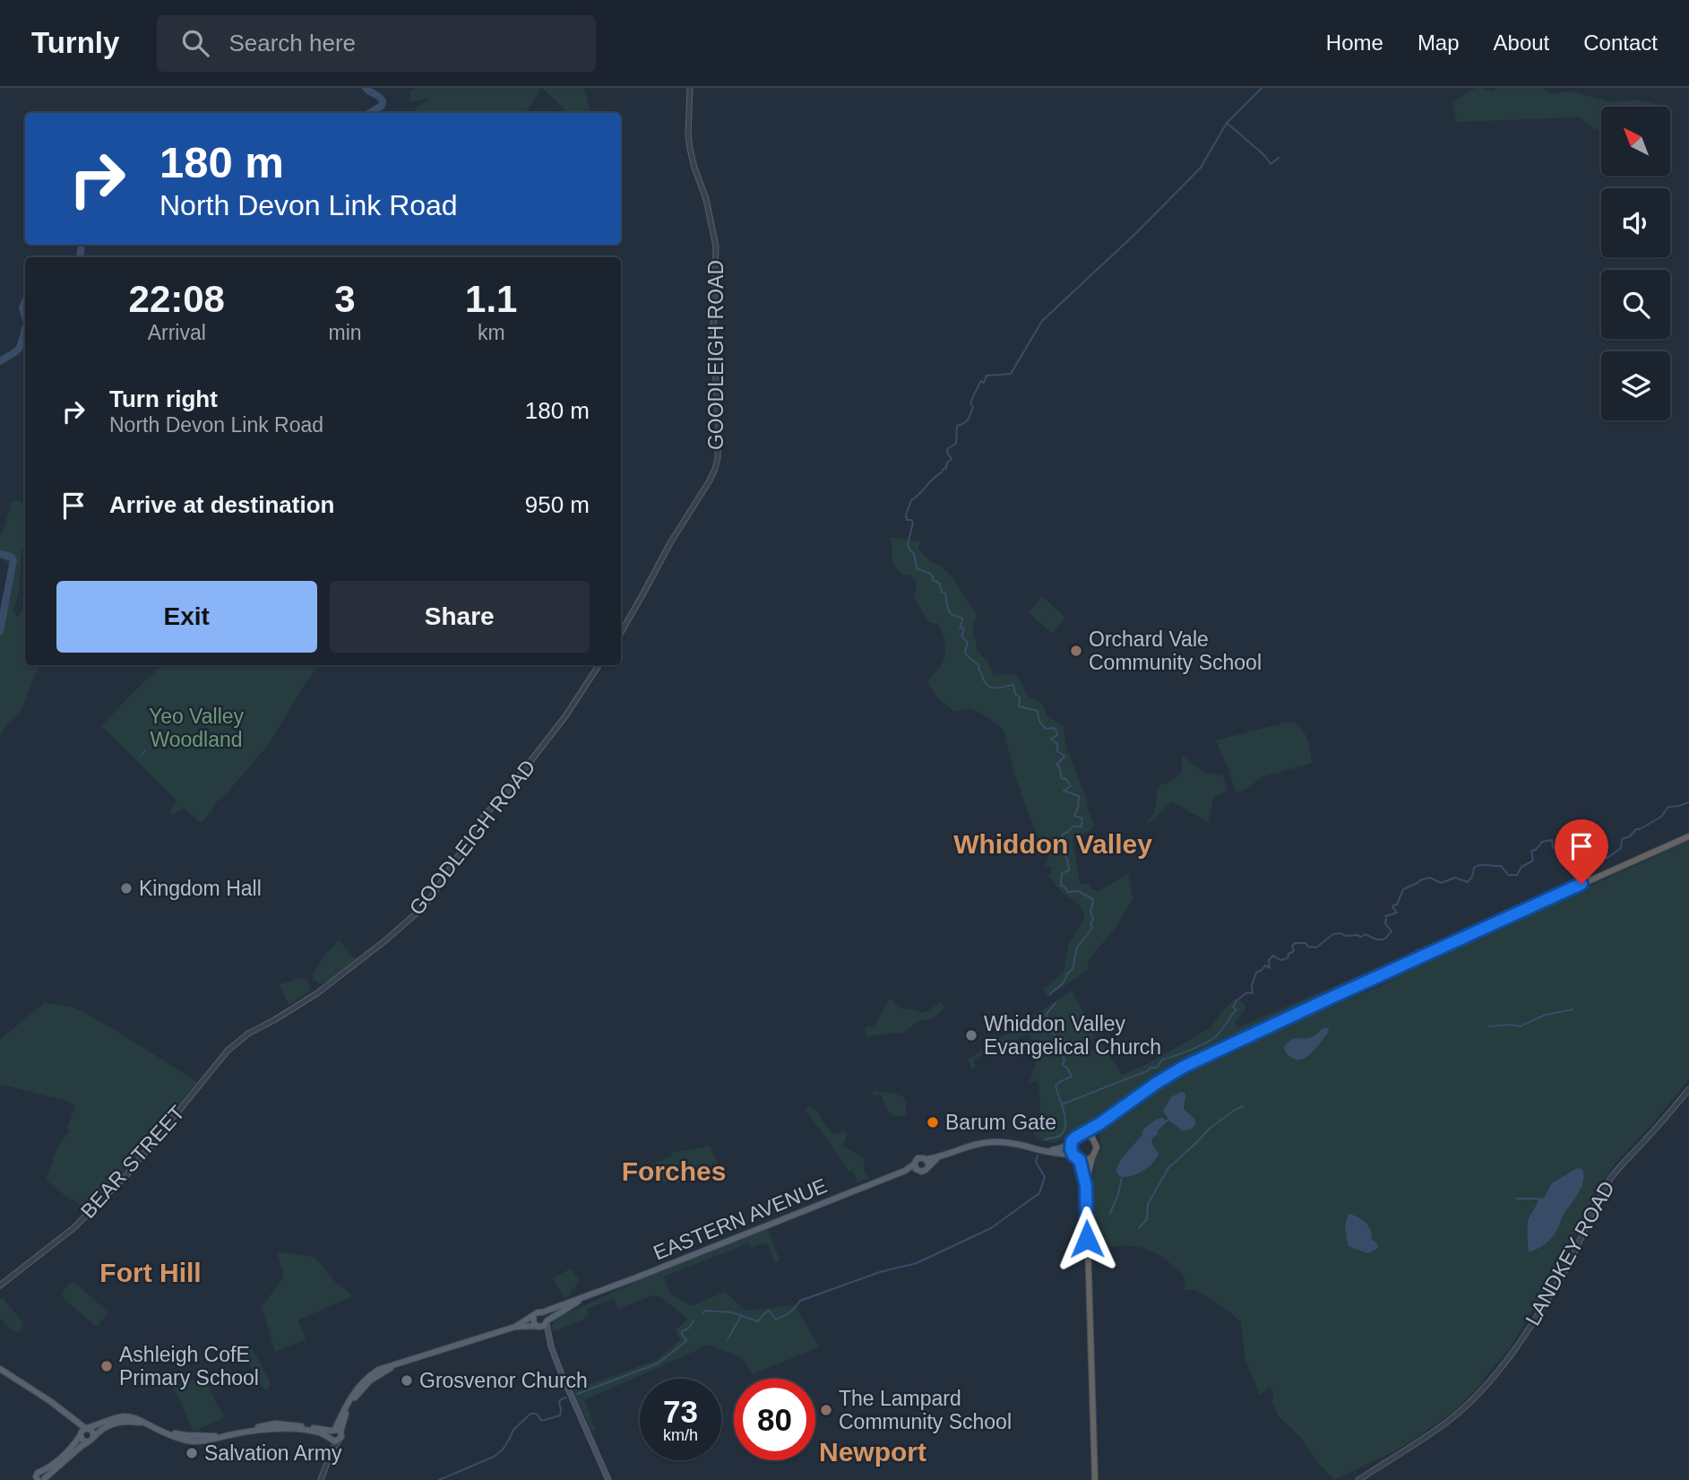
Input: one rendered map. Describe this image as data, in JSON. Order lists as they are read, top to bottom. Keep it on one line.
{"streets":{"main road":["EASTERN AVENUE"],"street":["GOODLEIGH ROAD","BEAR STREET","LANDKEY ROAD"]},"crossings":[["GOODLEIGH ROAD","BEAR STREET"]],"districts":["Whiddon Valley","Forches","Fort Hill","Newport"],"parks":["Yeo Valley Woodland"],"places":["Orchard Vale Community School","Kingdom Hall","Whiddon Valley Evangelical Church","Barum Gate","Ashleigh CofE Primary School","Grosvenor Church","The Lampard Community School","Salvation Army"],"north":"top left","page":{"header":"Turnly","search":"Search here","nav":["Home","Map","About","Contact"],"turn":["180 m","North Devon Link Road"],"eta":["22:08","Arrival","3","min","1.1","km"],"list":[{"name":"Turn right","note":"North Devon Link Road","value":"180 m"},{"name":"Arrive at destination","value":"950 m"}],"buttons":["Exit","Share"],"speed":"73 km/h","limit":"80"}}
